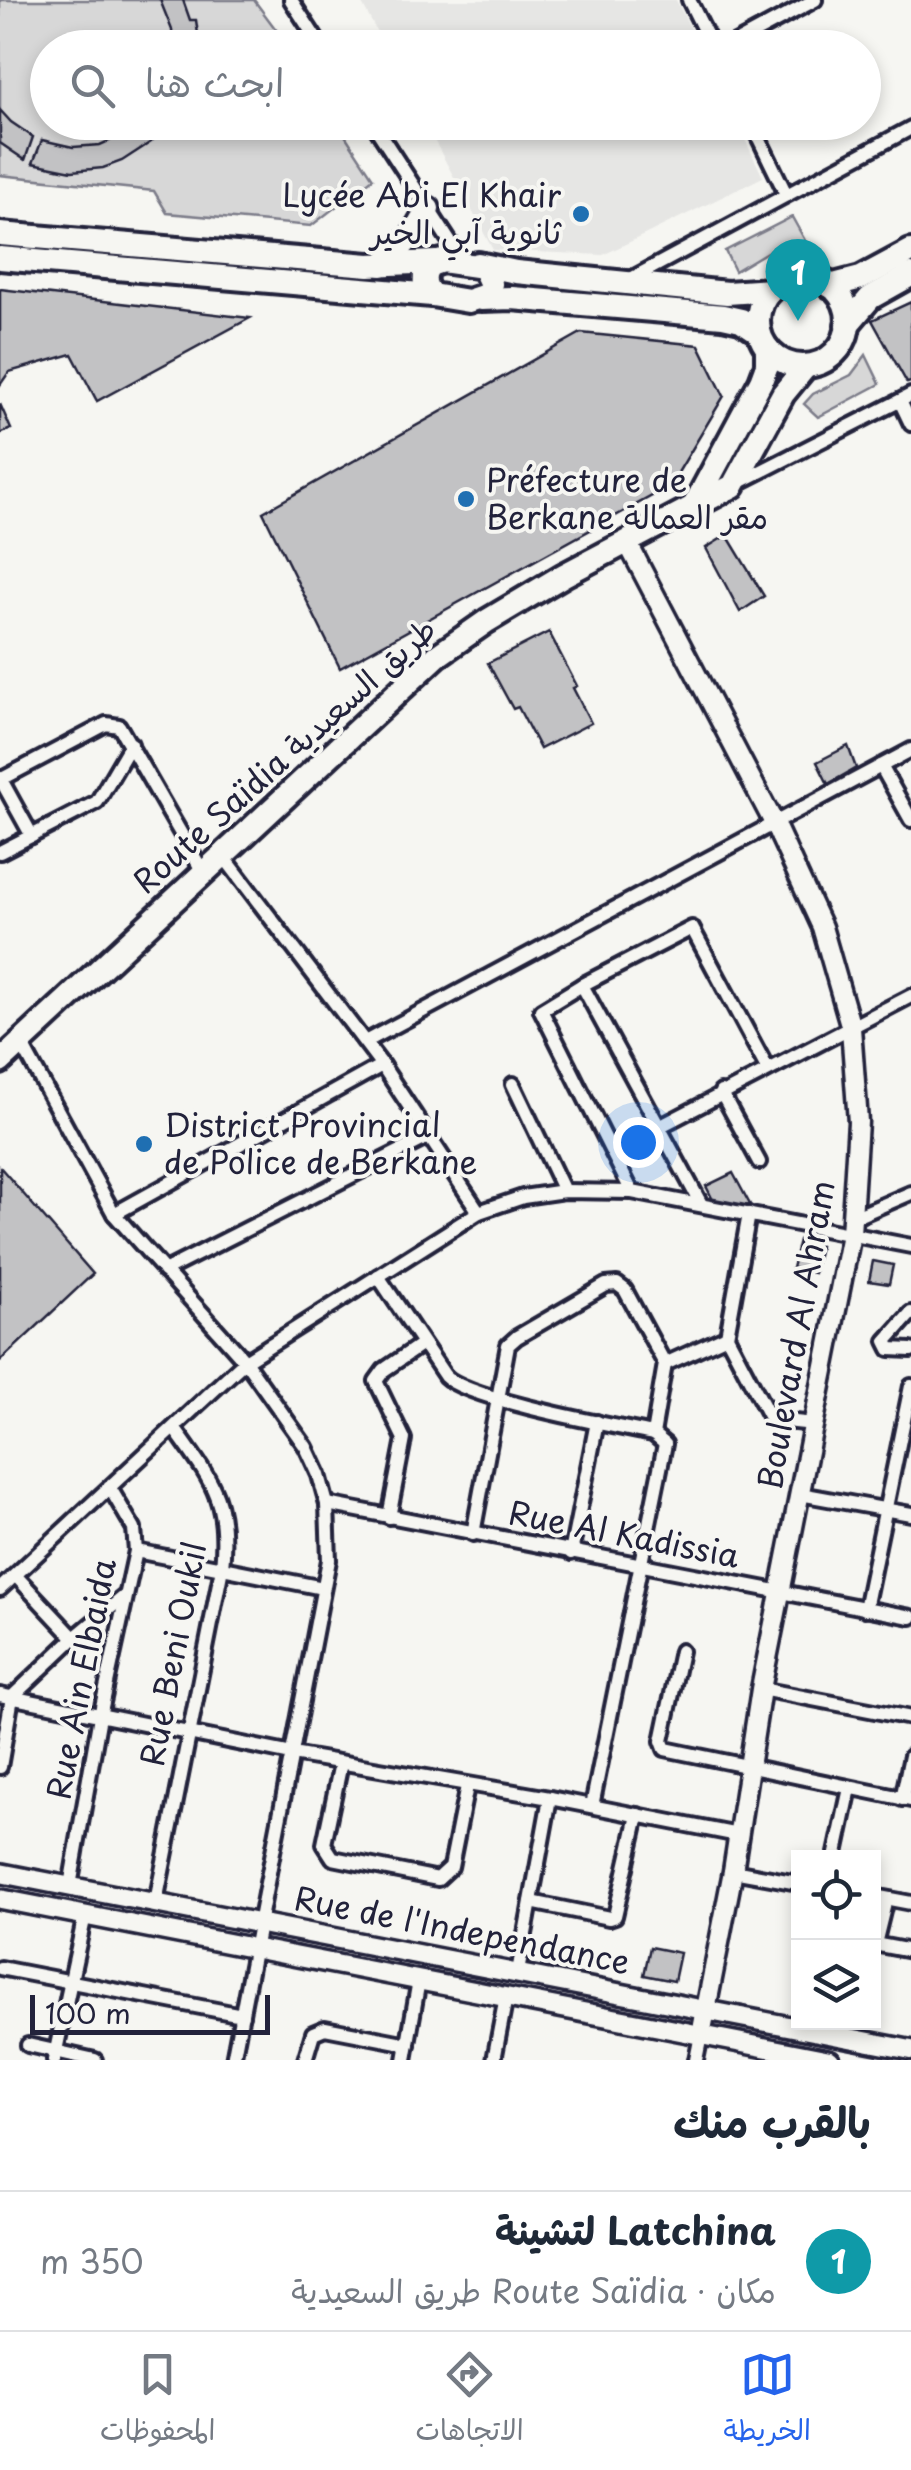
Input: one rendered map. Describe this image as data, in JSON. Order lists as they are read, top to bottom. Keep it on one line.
{"streets":{"highway":["Route Saïdia طريق السعيدية"],"main road":["Boulevard Al Ahram","Rue de l'Independance"],"street":["Rue Al Kadissia","Rue Beni Oukil","Rue Ain Elbaida"]},"crossings":[["Route Saïdia طريق السعيدية","Boulevard Al Ahram"],["Boulevard Al Ahram","Rue Al Kadissia"],["Boulevard Al Ahram","Rue de l'Independance"],["Rue Beni Oukil","Rue de l'Independance"],["Rue Ain Elbaida","Rue de l'Independance"]],"places":["Lycée Abi El Khair ثانوية آبي الخير","Préfecture de Berkane مقر العمالة","District Provincial de Police de Berkane"],"scale_bar":"100 m","page":{"search":"ابحث هنا","pins":"1","scale":"100 m","heading":"بالقرب منك","list":[{"mark":"1","name":"Latchina لتشينة","note":"مكان · Route Saïdia طريق السعيدية","value":"350 m"}],"nav":["الخريطة","الاتجاهات","المحفوظات"]}}
